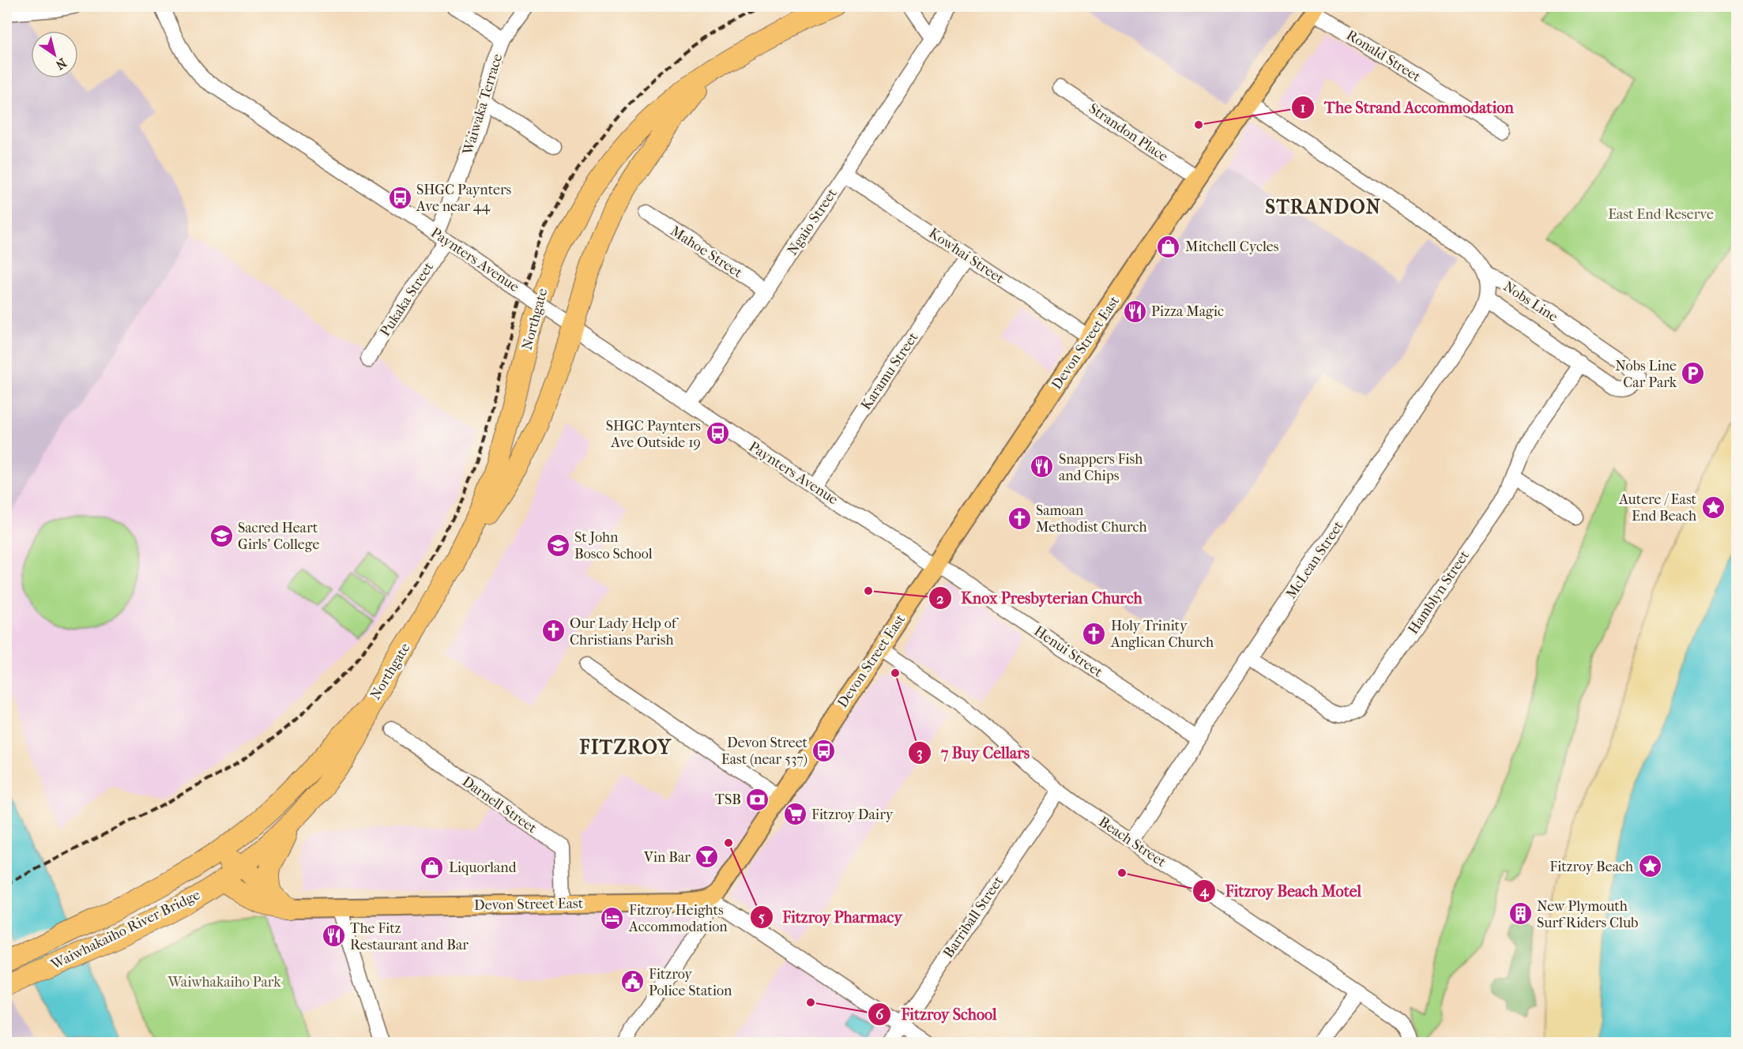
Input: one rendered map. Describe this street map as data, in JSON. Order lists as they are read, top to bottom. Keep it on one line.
{"streets":{"highway":["Northgate","Waiwhakaiho River Bridge"],"main road":["Devon Street East"],"street":["Ronald Street","Waiwaka Terrace","Strandon Place","Ngaio Street","Mahoe Street","Kowhai Street","Paynters Avenue","Pukaka Street","Nobs Line","Karamu Street","McLean Street","Hamblyn Street","Henui Street","Darnell Street","Beach Street","Barriball Street"]},"crossings":[["Ronald Street","Devon Street East"],["Waiwaka Terrace","Paynters Avenue"],["Waiwaka Terrace","Pukaka Street"],["Strandon Place","Devon Street East"],["Ngaio Street","Mahoe Street"],["Ngaio Street","Kowhai Street"],["Ngaio Street","Paynters Avenue"],["Kowhai Street","Devon Street East"],["Kowhai Street","Karamu Street"],["Paynters Avenue","Pukaka Street"],["Paynters Avenue","Devon Street East"],["Paynters Avenue","Karamu Street"],["Paynters Avenue","Henui Street"],["Nobs Line","Devon Street East"],["Nobs Line","McLean Street"],["Nobs Line","Hamblyn Street"],["Northgate","Waiwhakaiho River Bridge"],["Devon Street East","Henui Street"],["Devon Street East","Darnell Street"],["Devon Street East","Beach Street"],["McLean Street","Hamblyn Street"],["McLean Street","Henui Street"],["McLean Street","Beach Street"],["Beach Street","Barriball Street"]],"districts":["STRANDON","FITZROY"],"parks":["East End Reserve","Waiwhakaiho Park"],"places":{"other":["The Strand Accommodation","Knox Presbyterian Church","7 Buy Cellars","Fitzroy Pharmacy","Fitzroy Beach Motel","Fitzroy School"],"bus stop":["SHGC Paynters Ave near 44","SHGC Paynters Ave Outside 19","Devon Street East (near 537)"],"shop":["Mitchell Cycles","Liquorland"],"restaurant":["Pizza Magic","Snappers Fish and Chips","The Fitz Restaurant and Bar"],"parking":["Nobs Line Car Park"],"place":["Autere / East End Beach","Fitzroy Beach"],"church":["Samoan Methodist Church","Our Lady Help of Christians Parish","Holy Trinity Anglican Church"],"school or university":["Sacred Heart Girls' College","St John Bosco School"],"bank":["TSB"],"supermarket":["Fitzroy Dairy"],"bar":["Vin Bar"],"building":["New Plymouth Surf Riders Club"],"hotel":["Fitzroy Heights Accommodation"],"public building":["Fitzroy Police Station"]},"north":"bottom right"}
